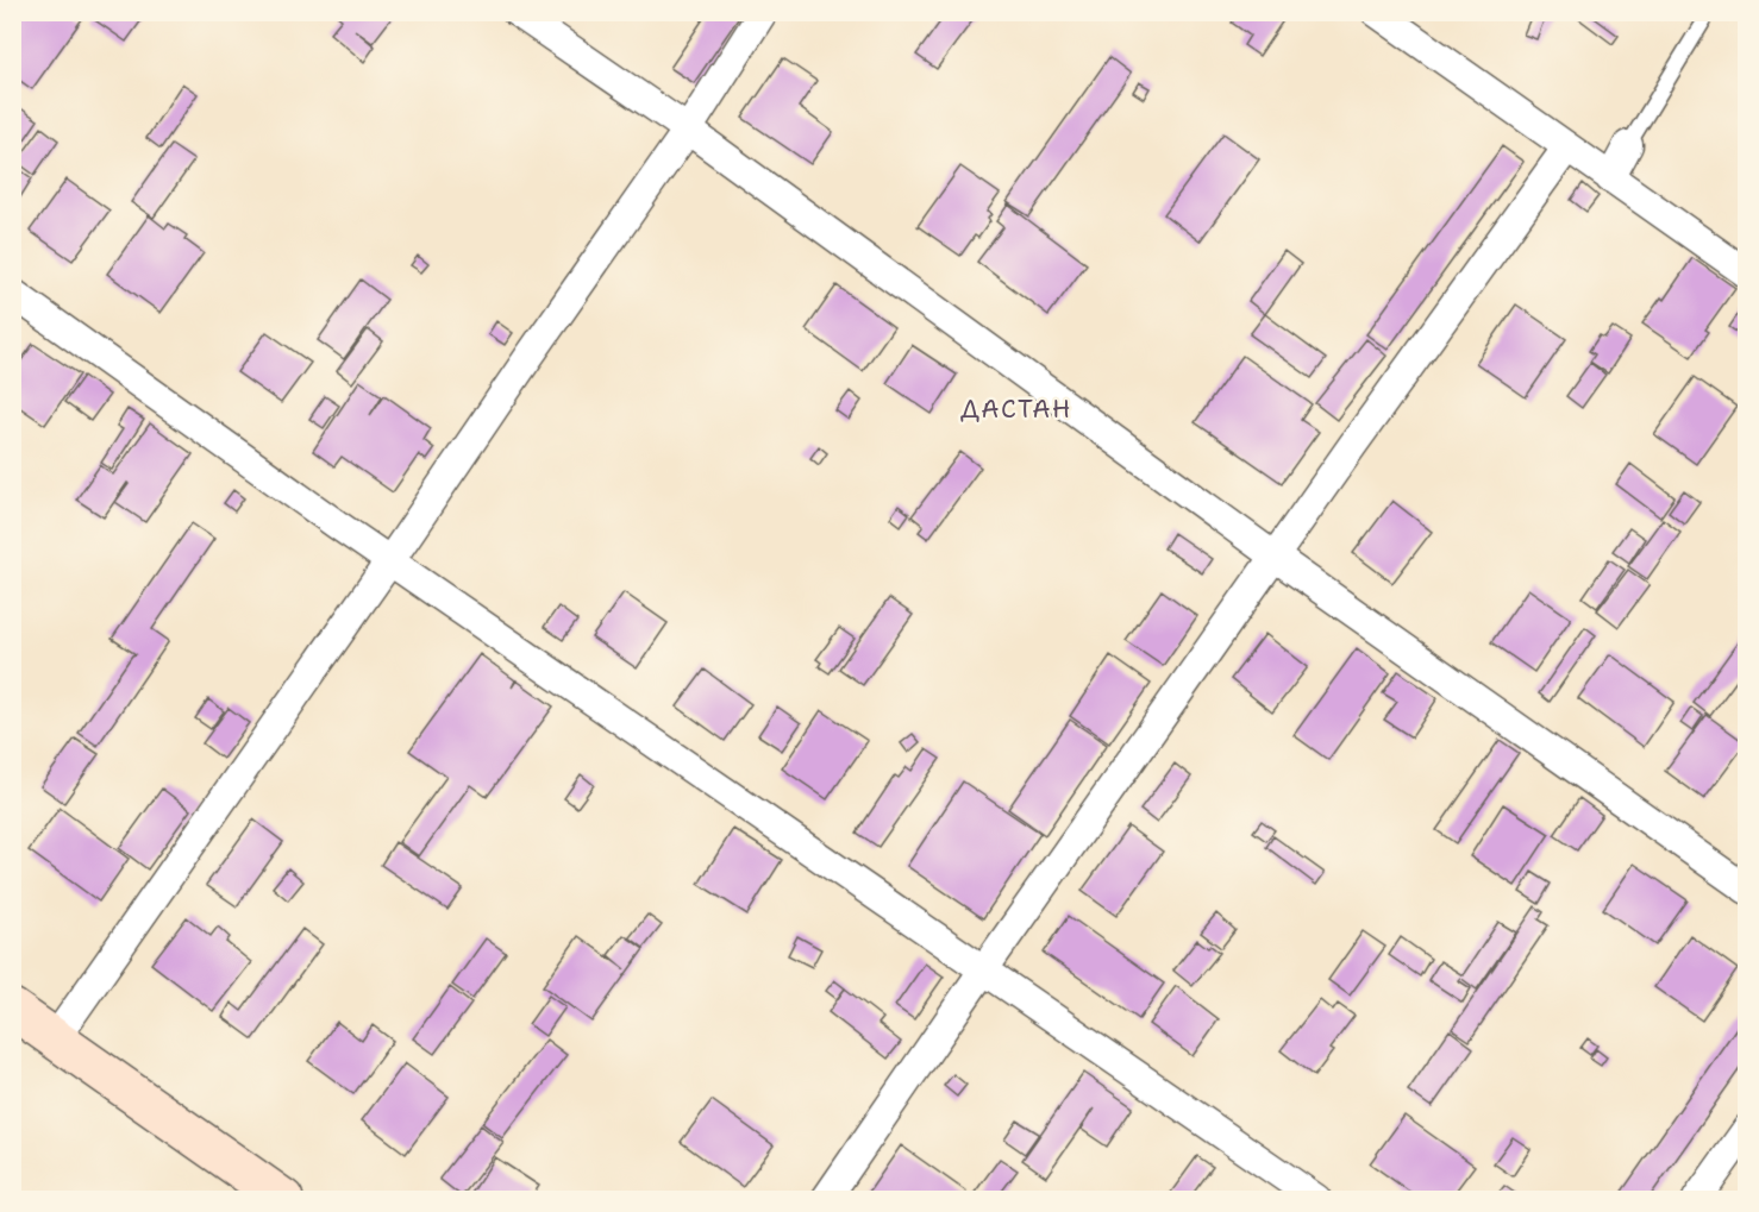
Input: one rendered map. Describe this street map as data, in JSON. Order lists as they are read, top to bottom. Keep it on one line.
{"districts":["ДАСТАН"]}
